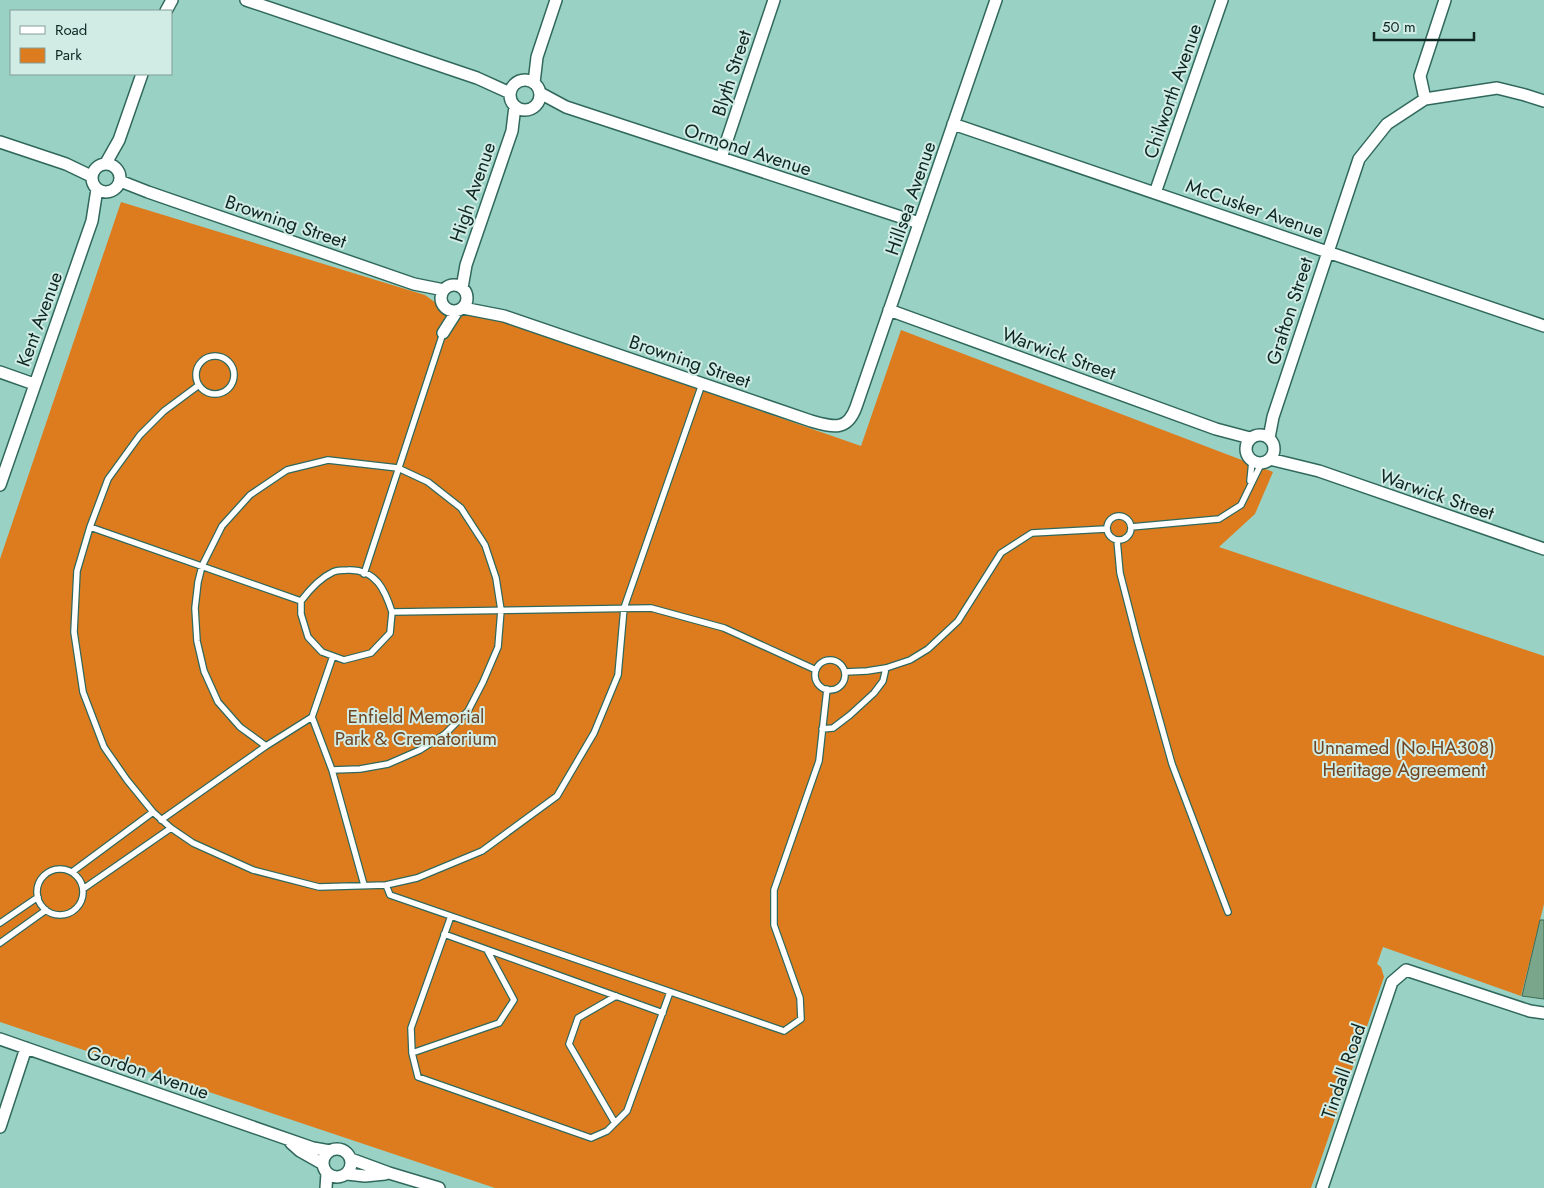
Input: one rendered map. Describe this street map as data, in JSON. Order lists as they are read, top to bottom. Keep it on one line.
{"streets":{"street":["Blyth Street","Chilworth Avenue","Ormond Avenue","High Avenue","Hillsea Avenue","McCusker Avenue","Browning Street","Grafton Street","Kent Avenue","Warwick Street","Tindall Road","Gordon Avenue"]},"crossings":[["Blyth Street","Ormond Avenue"],["Chilworth Avenue","McCusker Avenue"],["Ormond Avenue","High Avenue"],["Ormond Avenue","Hillsea Avenue"],["High Avenue","Browning Street"],["Hillsea Avenue","McCusker Avenue"],["Hillsea Avenue","Browning Street"],["Hillsea Avenue","Warwick Street"],["McCusker Avenue","Grafton Street"],["Browning Street","Kent Avenue"],["Grafton Street","Warwick Street"]],"parks":["Enfield Memorial Park & Crematorium","Unnamed (No.HA308) Heritage Agreement"],"legend":["Road","Park"],"scale_bar":"50 m"}
